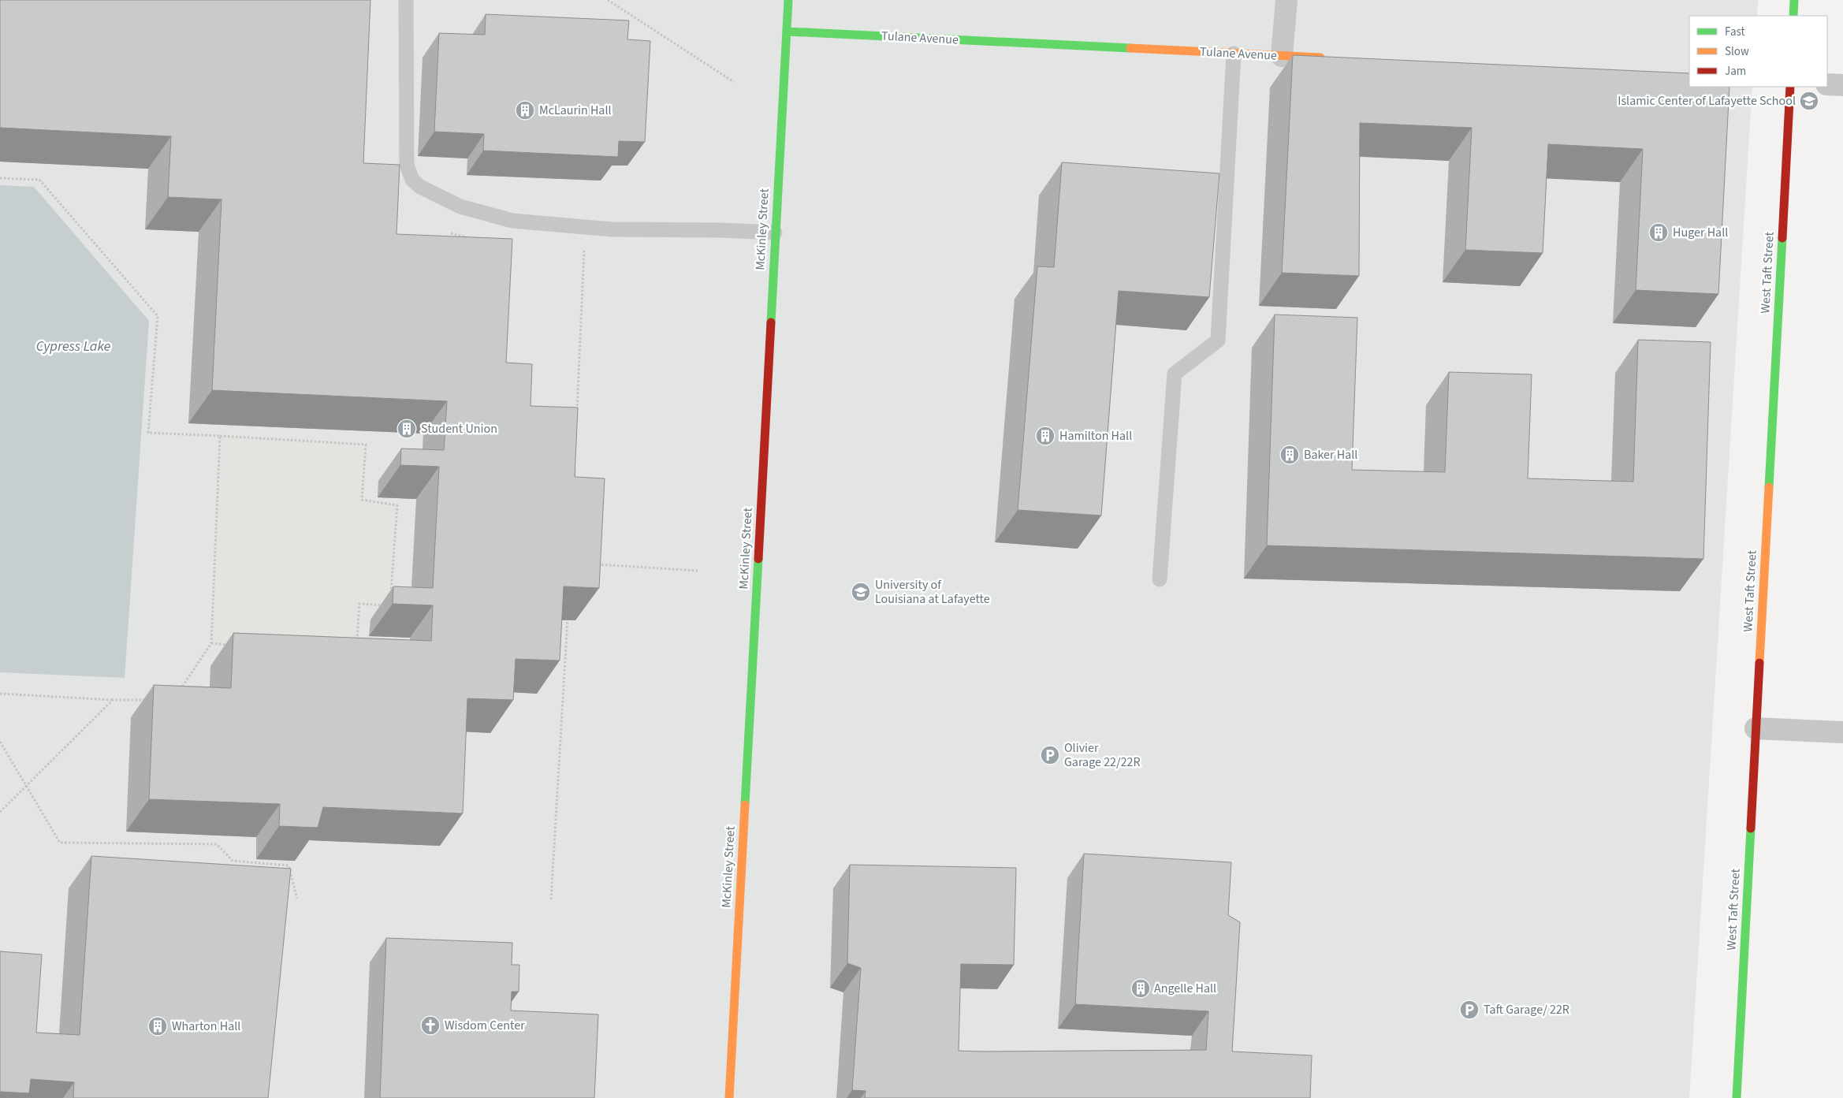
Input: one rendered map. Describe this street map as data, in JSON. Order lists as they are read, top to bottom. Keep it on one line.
{"streets":{"street":["Tulane Avenue","McKinley Street","West Taft Street"]},"crossings":[["Tulane Avenue","McKinley Street"]],"water":["Cypress Lake"],"places":{"school or university":["Islamic Center of Lafayette School","University of Louisiana at Lafayette"],"building":["McLaurin Hall","Huger Hall","Student Union","Hamilton Hall","Baker Hall","Angelle Hall","Wharton Hall"],"parking":["Olivier Garage 22/22R","Taft Garage/ 22R"],"church":["Wisdom Center"]},"legend":["Fast","Slow","Jam"]}
